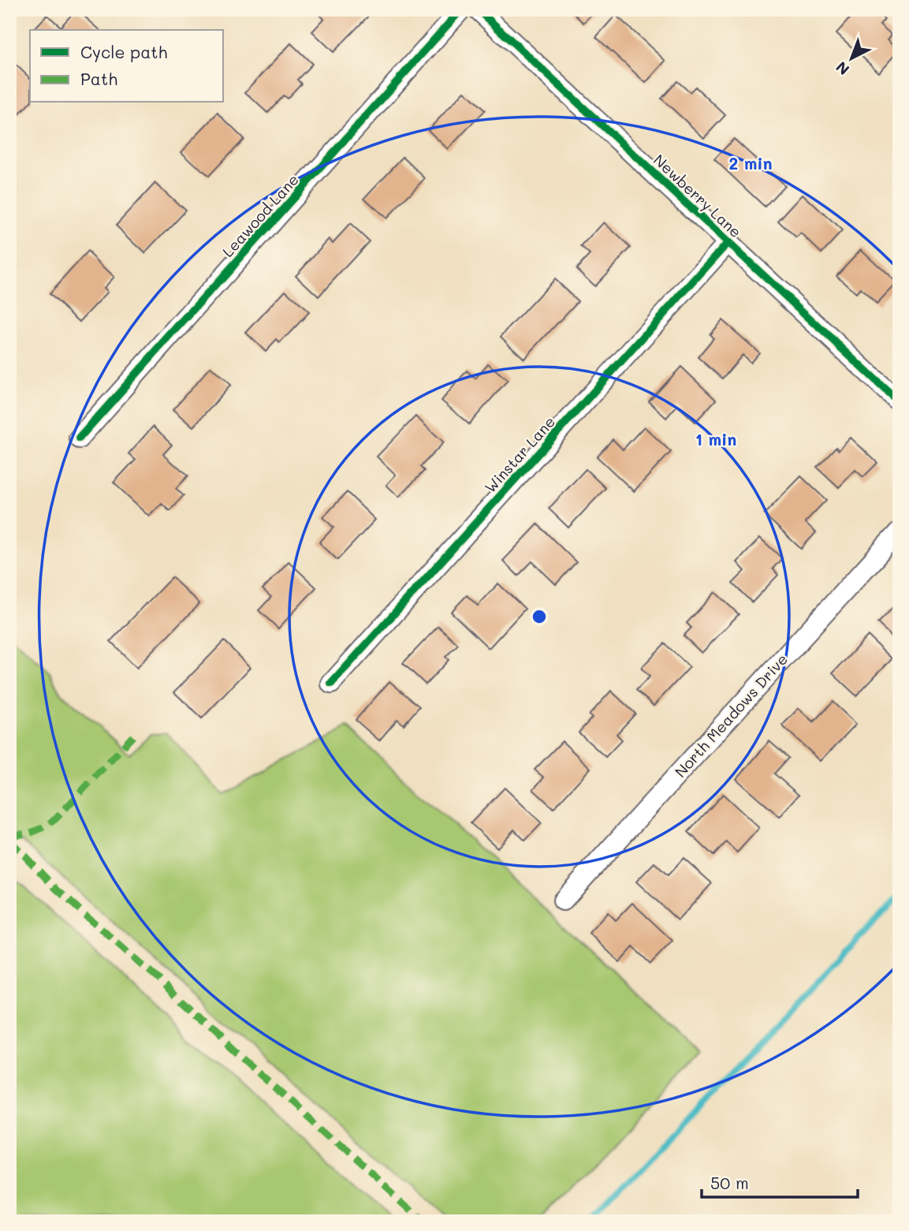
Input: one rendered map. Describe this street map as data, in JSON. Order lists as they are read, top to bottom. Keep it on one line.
{"streets":{"street":["Newberry Lane","Leawood Lane","Winstar Lane","North Meadows Drive"]},"crossings":[["Newberry Lane","Winstar Lane"]],"legend":["Cycle path","Path"],"scale_bar":"50 m","north":"bottom left","rings":["2 min","1 min"]}
